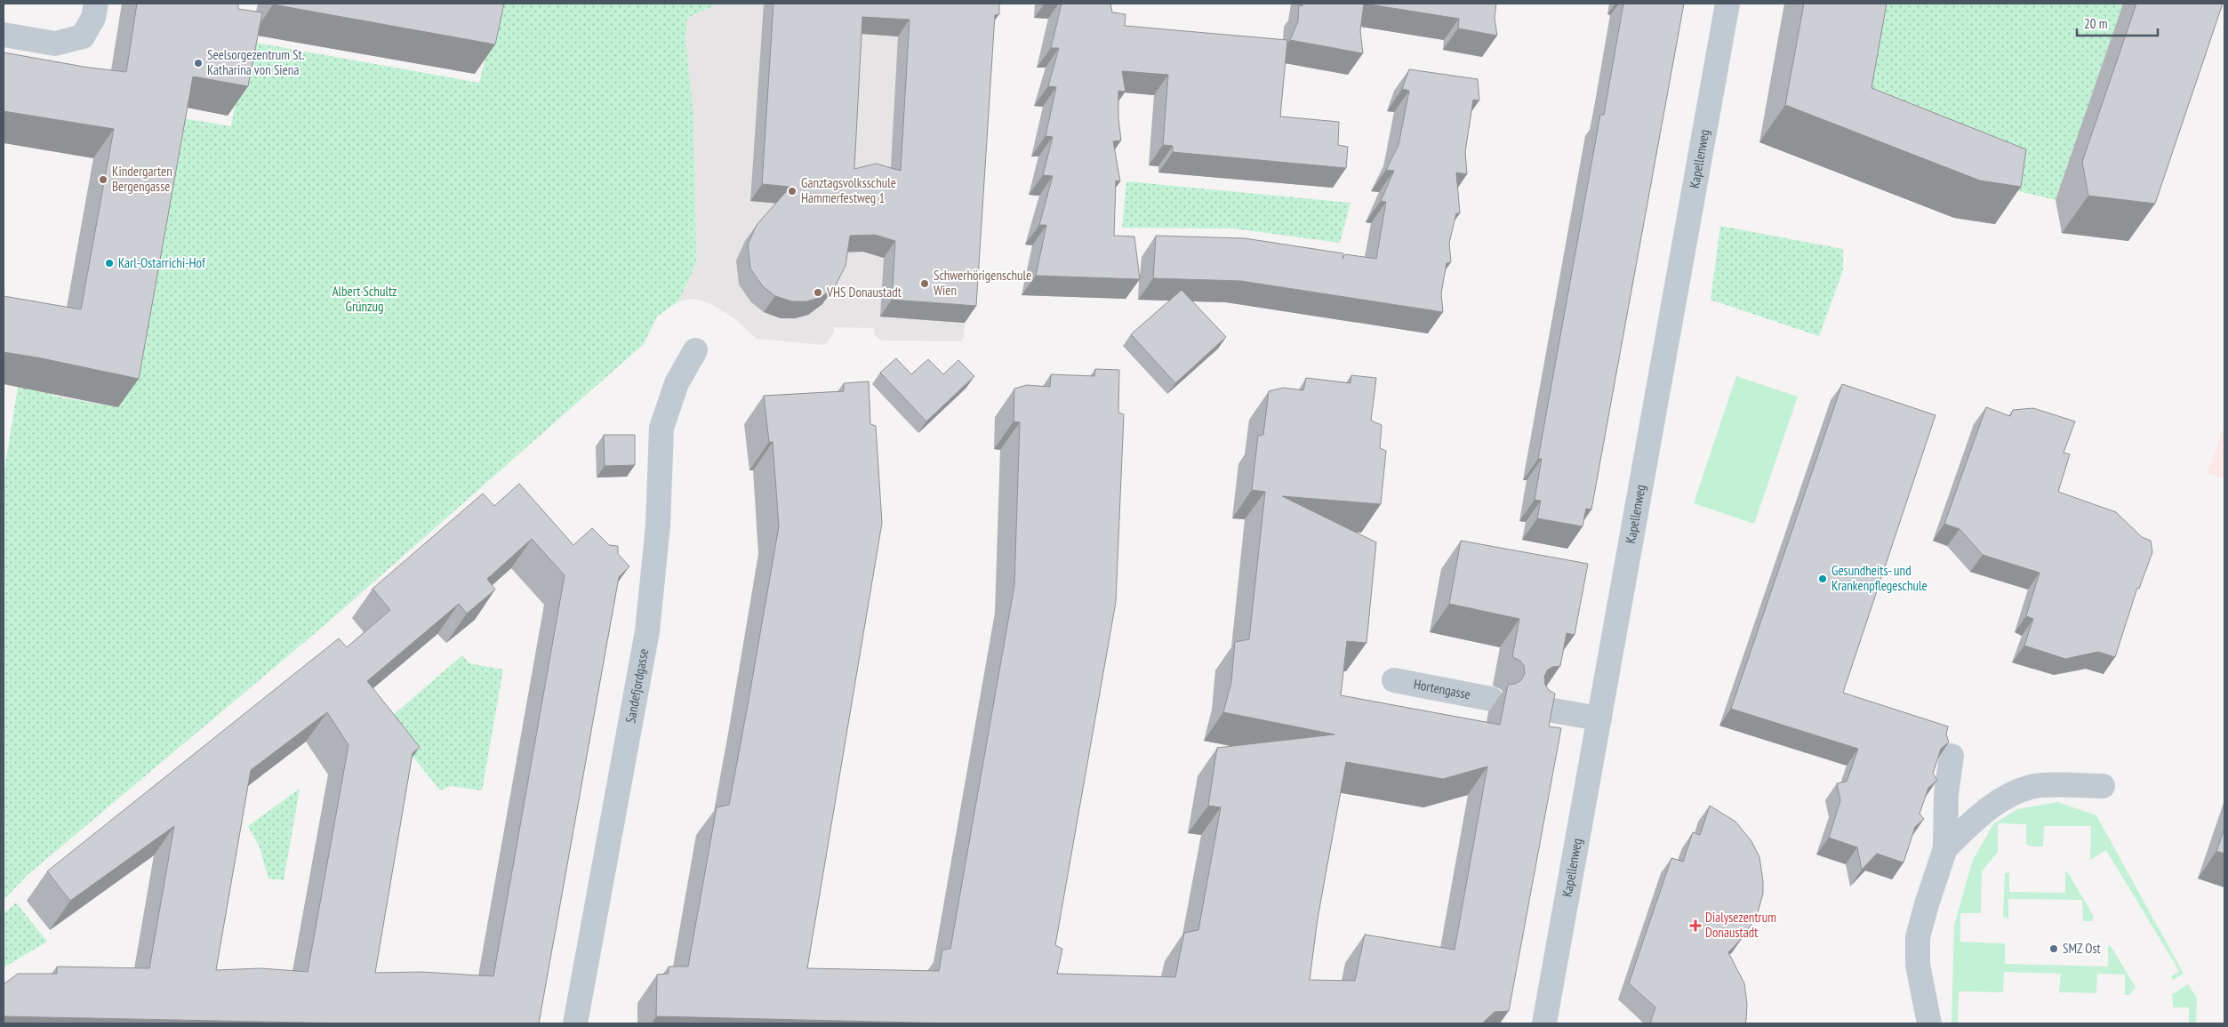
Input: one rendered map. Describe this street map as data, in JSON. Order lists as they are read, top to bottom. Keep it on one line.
{"streets":{"street":["Kapellenweg","Sandefjordgasse","Hortengasse"]},"parks":["Albert Schultz Grünzug"],"places":{"other":["Seelsorgezentrum St. Katharina von Siena","Kindergarten Bergengasse","Ganztagsvolksschule Hammerfestweg 1","Karl-Ostarrichi-Hof","Schwerhörigenschule Wien","VHS Donaustadt","Gesundheits- und Krankenpflegeschule","SMZ Ost"],"health":["Dialysezentrum Donaustadt"]},"scale_bar":"20 m"}
